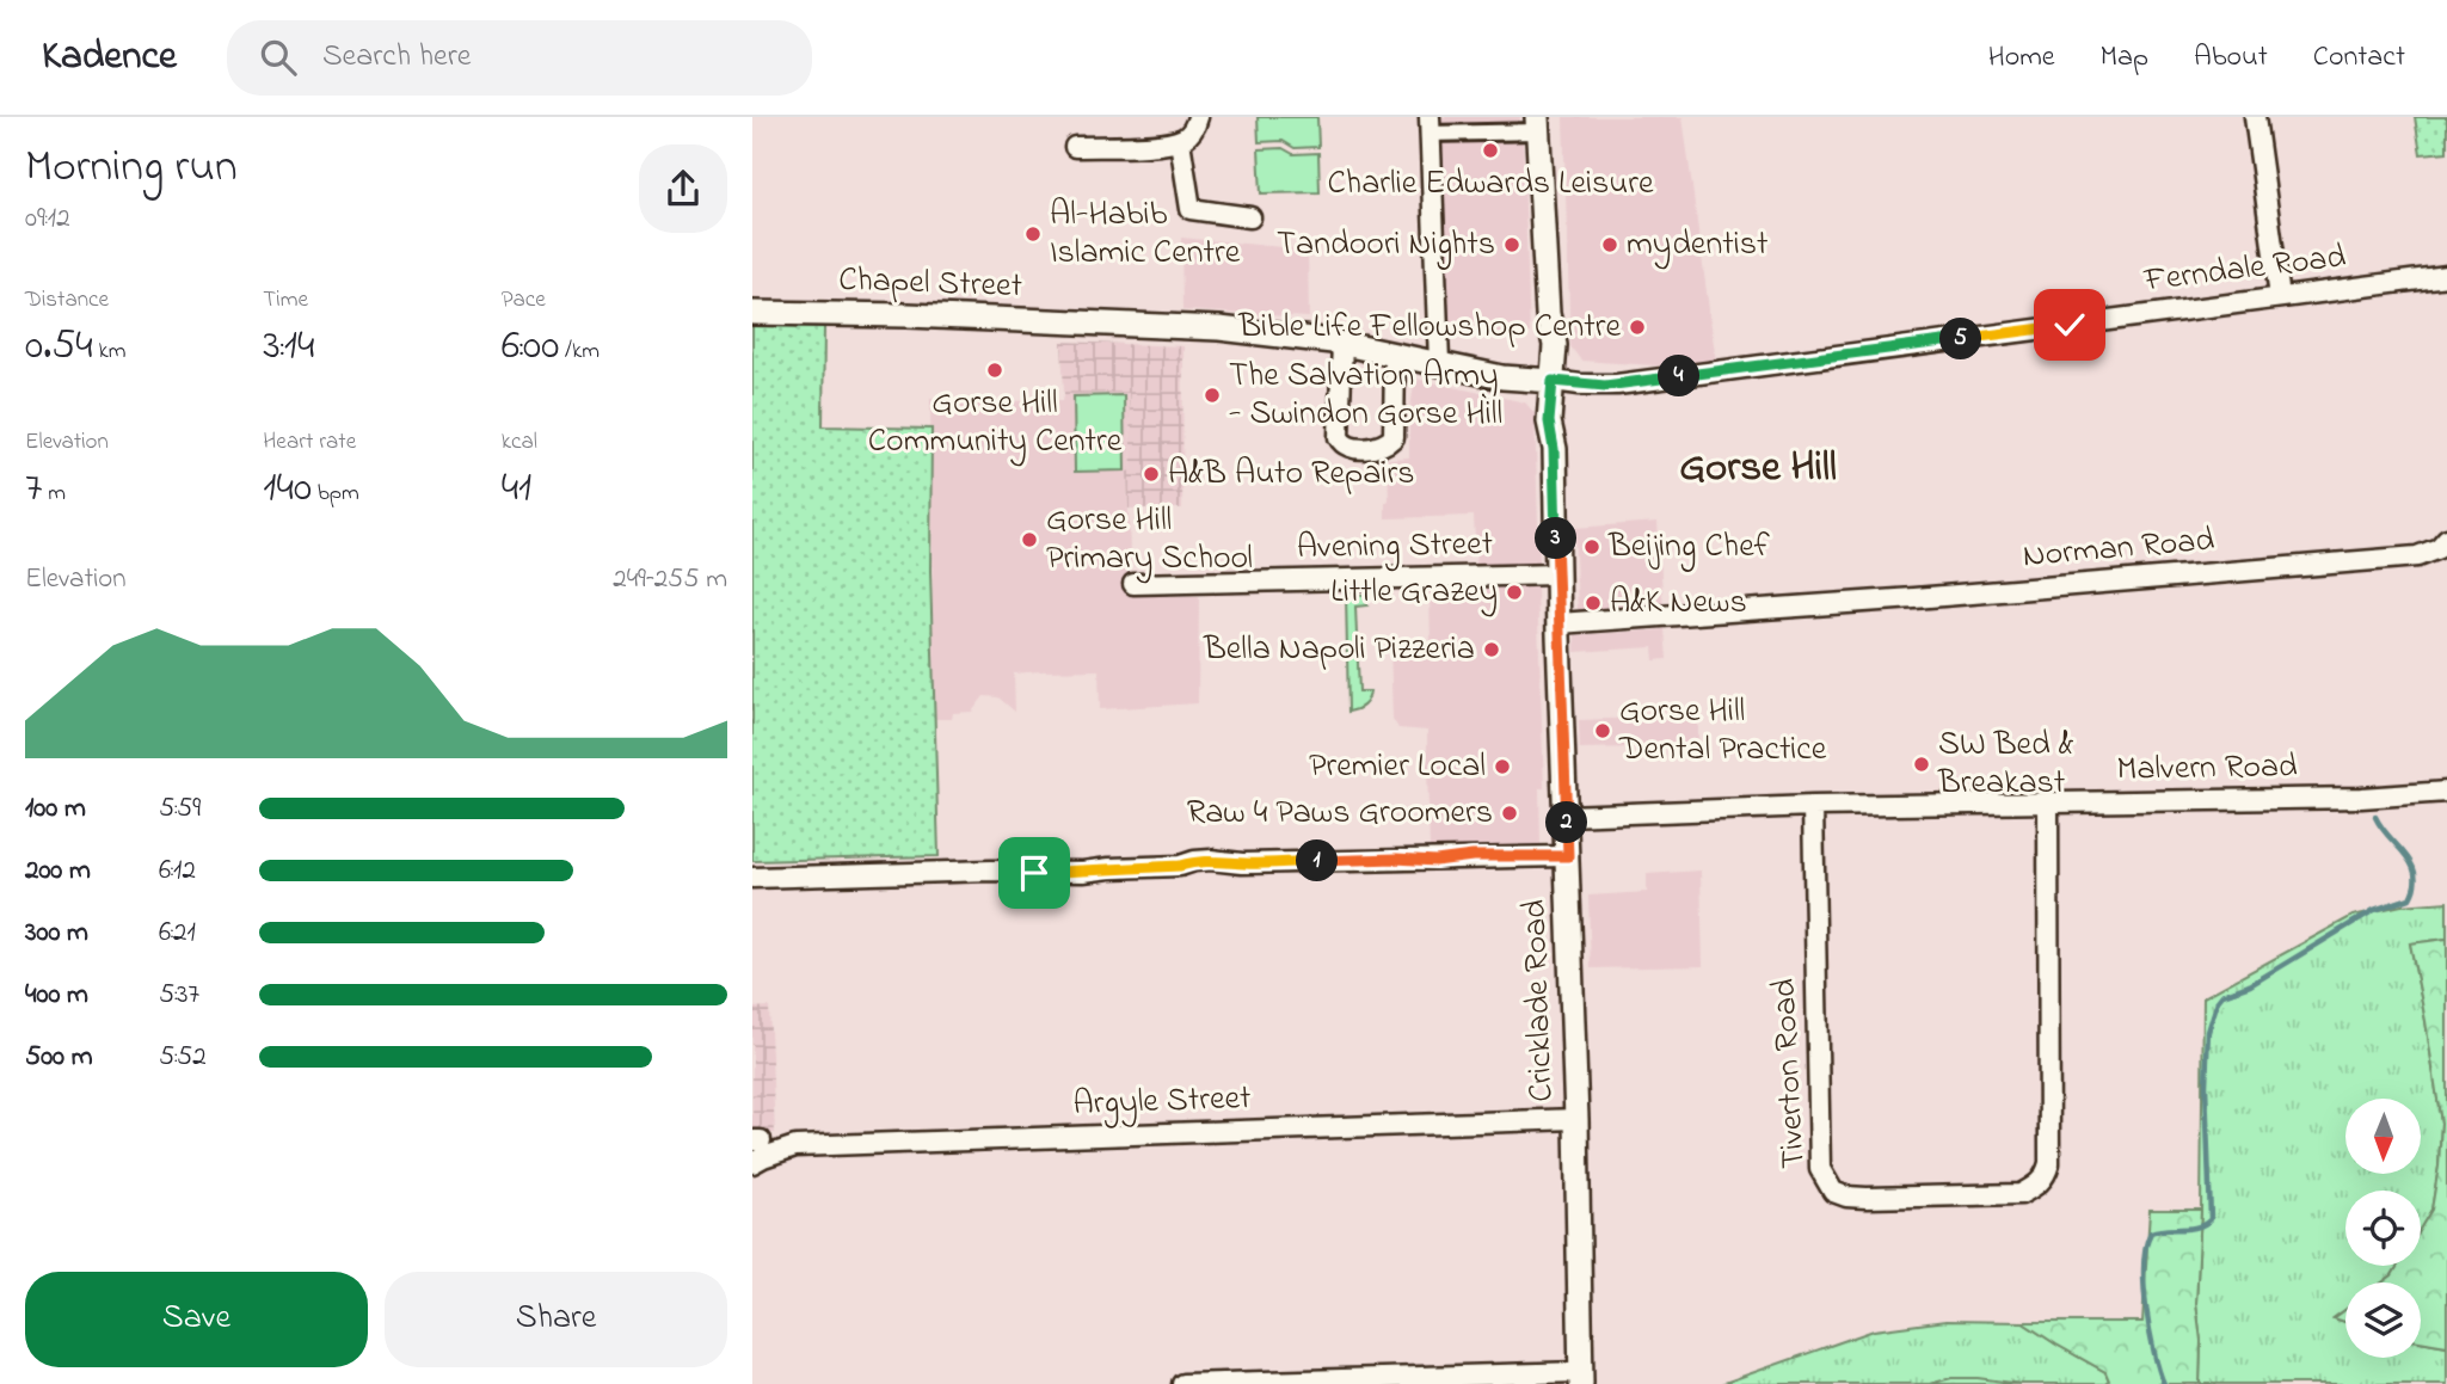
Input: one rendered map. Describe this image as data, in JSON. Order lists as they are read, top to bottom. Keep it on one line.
{"streets":{"street":["Ferndale Road","Chapel Street","Avening Street","Norman Road","Malvern Road","Cricklade Road","Tiverton Road","Argyle Street"]},"crossings":[["Ferndale Road","Chapel Street"],["Ferndale Road","Cricklade Road"],["Chapel Street","Cricklade Road"],["Avening Street","Cricklade Road"],["Norman Road","Cricklade Road"],["Malvern Road","Cricklade Road"],["Malvern Road","Tiverton Road"],["Cricklade Road","Argyle Street"]],"districts":["Gorse Hill"],"places":["Charlie Edwards Leisure","Al-Habib Islamic Centre","Tandoori Nights","mydentist","Bible Life Fellowshop Centre","Gorse Hill Community Centre","The Salvation Army - Swindon Gorse Hill","A&B Auto Repairs","Gorse Hill Primary School","Beijing Chef","Little Grazey","A&K News","Bella Napoli Pizzeria","Gorse Hill Dental Practice","SW Bed & Breakast","Premier Local","Raw 4 Paws Groomers"],"north":"bottom","page":{"header":"Kadence","search":"Search here","nav":["Home","Map","About","Contact"],"heading":["Morning run","09:12"],"stats":[["Distance","0.54 km"],["Time","3:14"],["Pace","6:00 /km"],["Elevation","7 m"],["Heart rate","140 bpm"],["kcal","41"]],"pins":["5","4","3","2","1"],"chart":["Elevation","249–255 m"],"list":[{"name":"100 m","note":"5:59"},{"name":"200 m","note":"6:12"},{"name":"300 m","note":"6:21"},{"name":"400 m","note":"5:37"},{"name":"500 m","note":"5:52"}],"buttons":["Save","Share"]}}
